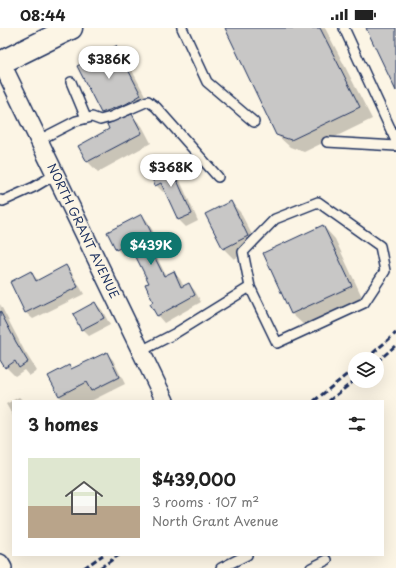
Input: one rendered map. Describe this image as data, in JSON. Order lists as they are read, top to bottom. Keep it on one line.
{"streets":{"street":["NORTH GRANT AVENUE"]},"page":{"status":"08:44","price":["$386K","$368K","$439K"],"heading":"3 homes","list":[{"name":"$439,000","note":"3 rooms · 107 m² · North Grant Avenue"}]}}
